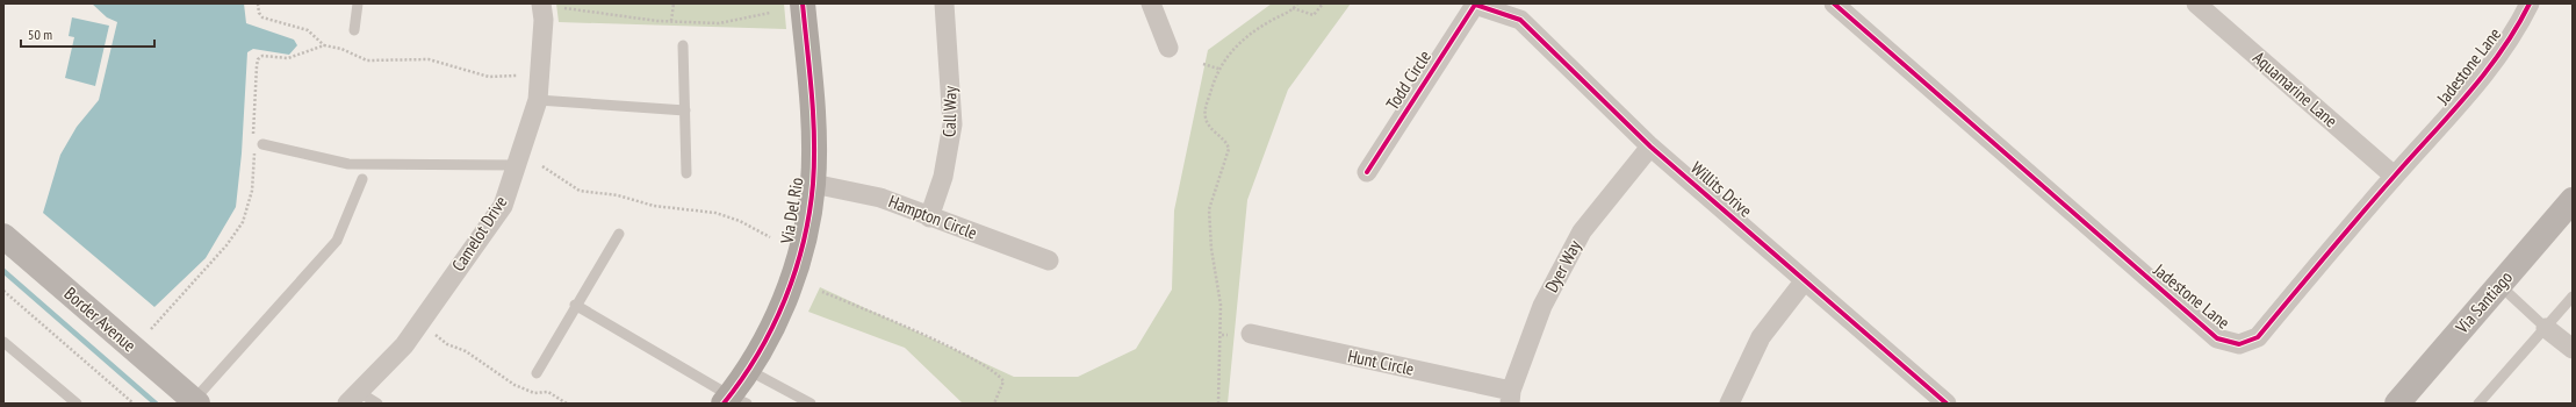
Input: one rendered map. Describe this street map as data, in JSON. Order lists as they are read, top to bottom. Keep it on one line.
{"streets":{"main road":["Via Del Rio"],"street":["Jadestone Lane","Todd Circle","Aquamarine Lane","Call Way","Willits Drive","Hampton Circle","Camelot Drive","Dyer Way","Via Santiago","Border Avenue","Hunt Circle"]},"crossings":[["Jadestone Lane","Aquamarine Lane"],["Todd Circle","Willits Drive"],["Call Way","Hampton Circle"],["Willits Drive","Dyer Way"],["Via Del Rio","Hampton Circle"],["Dyer Way","Hunt Circle"]],"scale_bar":"50 m"}
